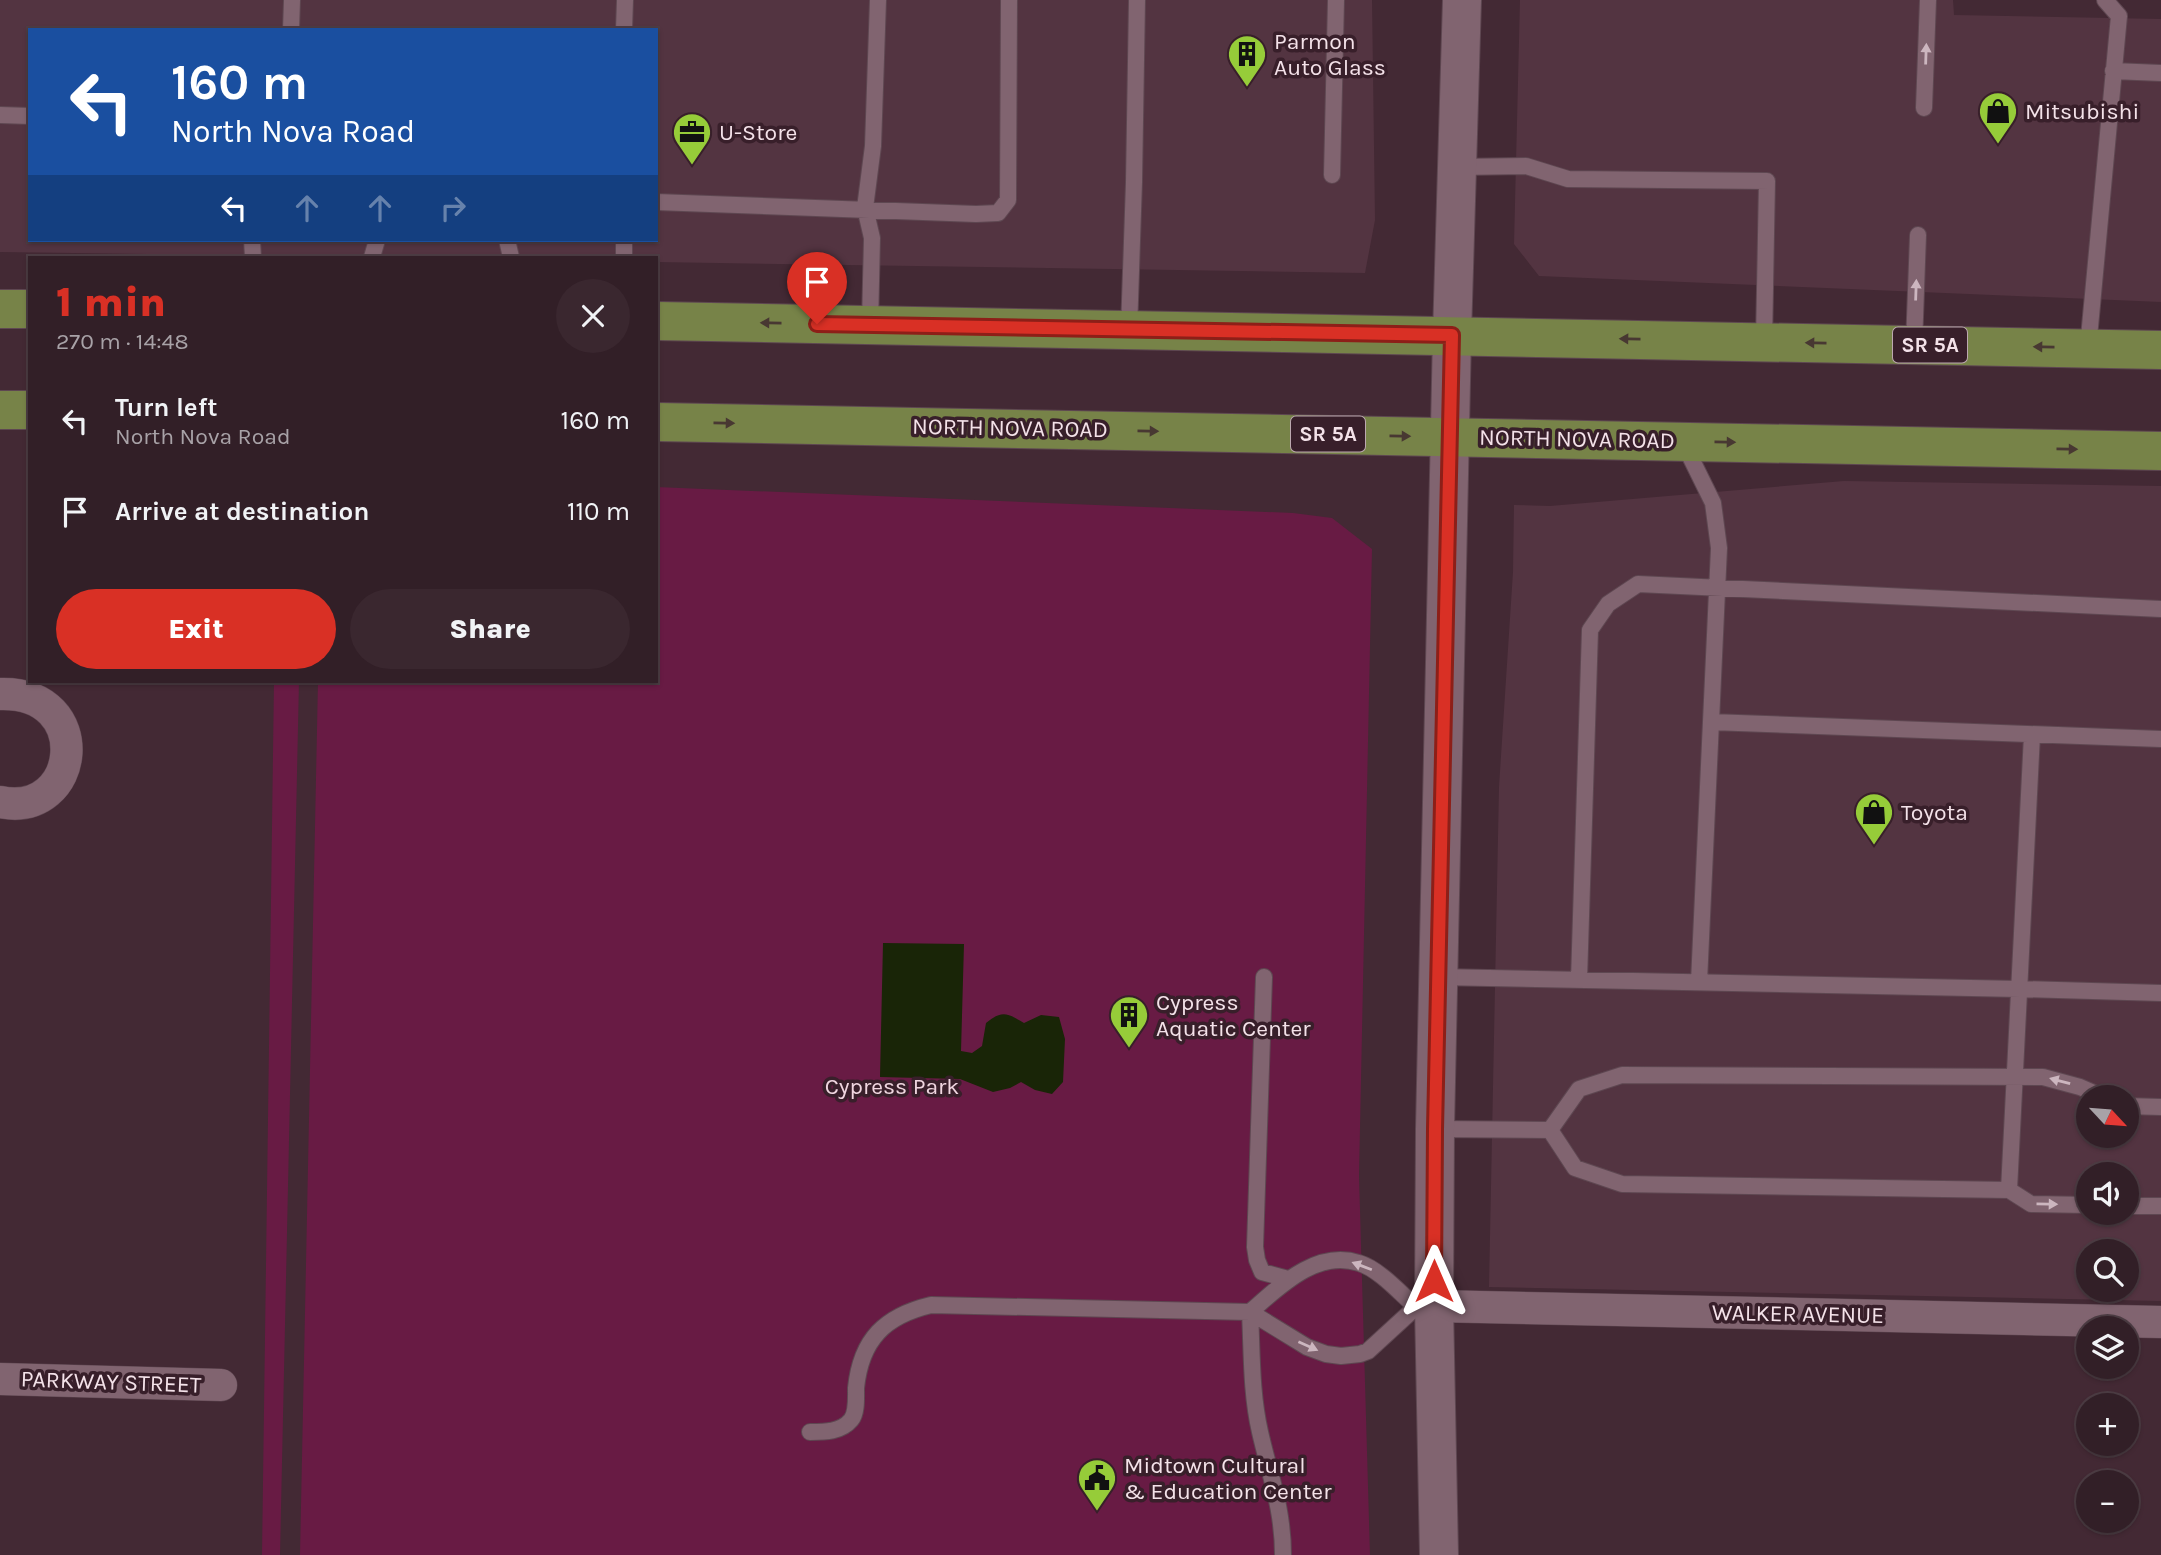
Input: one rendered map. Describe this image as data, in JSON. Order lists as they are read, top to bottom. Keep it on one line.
{"streets":{"main road":["SR 5A","NORTH NOVA ROAD"],"street":["WALKER AVENUE","PARKWAY STREET"]},"parks":["Cypress Park"],"places":{"building":["Parmon Auto Glass","Cypress Aquatic Center"],"shop":["Mitsubishi","Toyota"],"office":["U-Store"],"public building":["Midtown Cultural & Education Center"]},"north":"bottom right","page":{"turn":["160 m","North Nova Road"],"heading":["1 min","270 m · 14:48"],"list":[{"name":"Turn left","note":"North Nova Road","value":"160 m"},{"name":"Arrive at destination","value":"110 m"}],"buttons":["Exit","Share"],"map_buttons":["+","−"]}}
